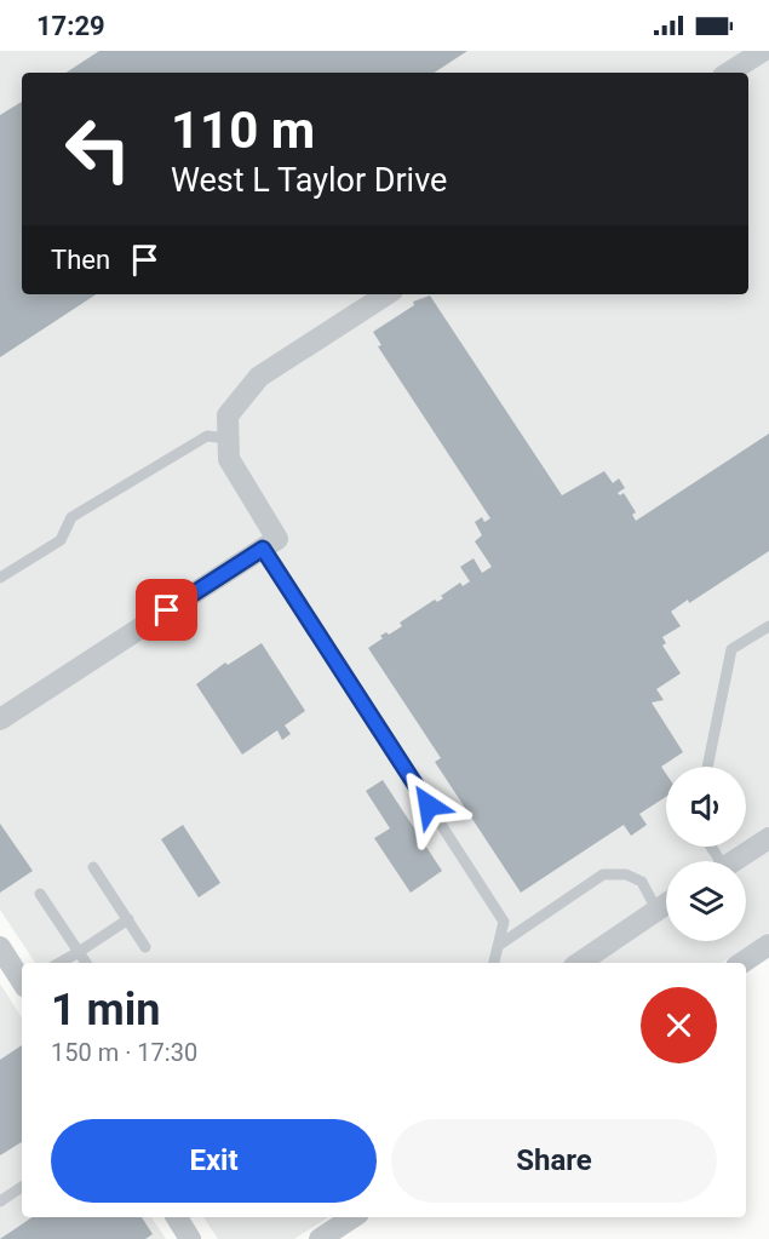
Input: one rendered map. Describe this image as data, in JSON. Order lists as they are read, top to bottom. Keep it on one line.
{"page":{"status":"17:29","turn":["110 m","West L Taylor Drive"],"then":"Then","heading":["1 min","150 m · 17:30"],"buttons":["Exit","Share"]}}
